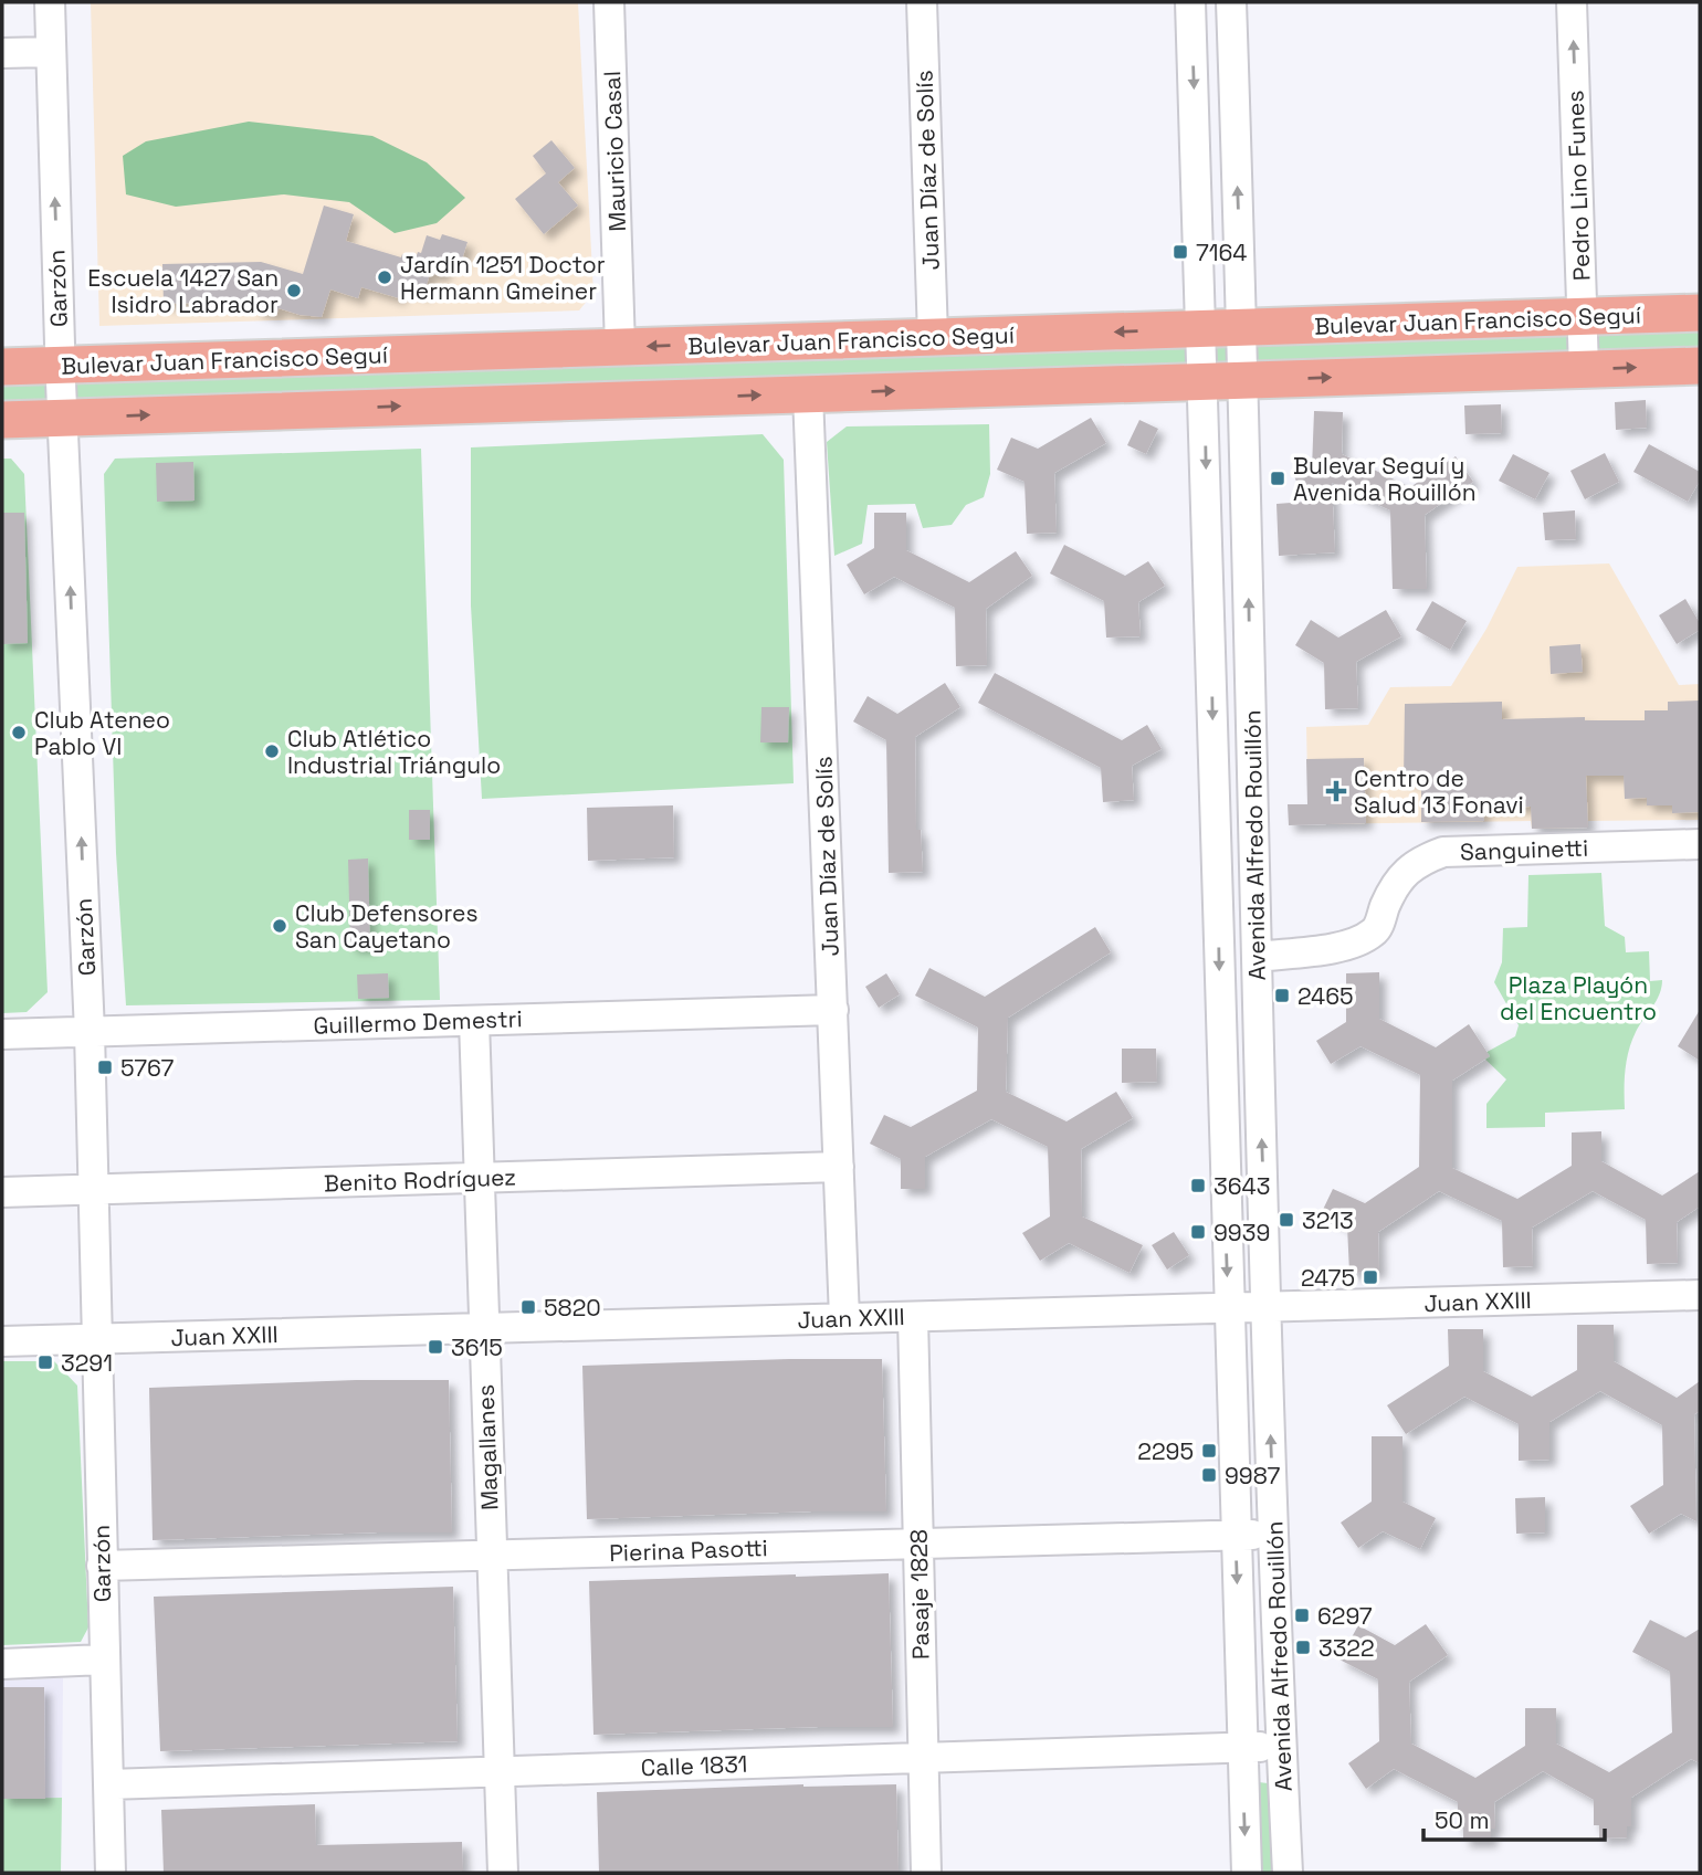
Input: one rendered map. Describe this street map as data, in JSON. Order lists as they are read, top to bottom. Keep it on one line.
{"streets":{"main road":["Bulevar Juan Francisco Seguí"],"street":["Mauricio Casal","Juan Díaz de Solís","Pedro Lino Funes","Garzón","Avenida Alfredo Rouillón","Sanguinetti","Guillermo Demestri","Benito Rodríguez","Juan XXIII","Magallanes","Pierina Pasotti","Pasaje 1828","Calle 1831"]},"crossings":[["Mauricio Casal","Bulevar Juan Francisco Seguí"],["Juan Díaz de Solís","Bulevar Juan Francisco Seguí"],["Juan Díaz de Solís","Guillermo Demestri"],["Juan Díaz de Solís","Benito Rodríguez"],["Juan Díaz de Solís","Juan XXIII"],["Pedro Lino Funes","Bulevar Juan Francisco Seguí"],["Garzón","Bulevar Juan Francisco Seguí"],["Garzón","Guillermo Demestri"],["Garzón","Benito Rodríguez"],["Garzón","Juan XXIII"],["Garzón","Pierina Pasotti"],["Garzón","Calle 1831"],["Bulevar Juan Francisco Seguí","Avenida Alfredo Rouillón"],["Avenida Alfredo Rouillón","Sanguinetti"],["Avenida Alfredo Rouillón","Juan XXIII"],["Avenida Alfredo Rouillón","Pierina Pasotti"],["Avenida Alfredo Rouillón","Calle 1831"],["Guillermo Demestri","Magallanes"],["Benito Rodríguez","Magallanes"],["Juan XXIII","Magallanes"],["Juan XXIII","Pasaje 1828"],["Magallanes","Pierina Pasotti"],["Magallanes","Calle 1831"],["Pierina Pasotti","Pasaje 1828"],["Pasaje 1828","Calle 1831"]],"one_way":["Pedro Lino Funes","Garzón"],"parks":["Plaza Playón del Encuentro"],"places":{"transit":["7164","Bulevar Seguí y Avenida Rouillón","2465","5767","3643","3213","9939","2475","5820","3615","3291","2295","9987","6297","3322"],"other":["Jardín 1251 Doctor Hermann Gmeiner","Escuela 1427 San Isidro Labrador","Club Ateneo Pablo VI","Club Atlético Industrial Triángulo","Club Defensores San Cayetano"],"health":["Centro de Salud 13 Fonavi"]},"scale_bar":"50 m"}
